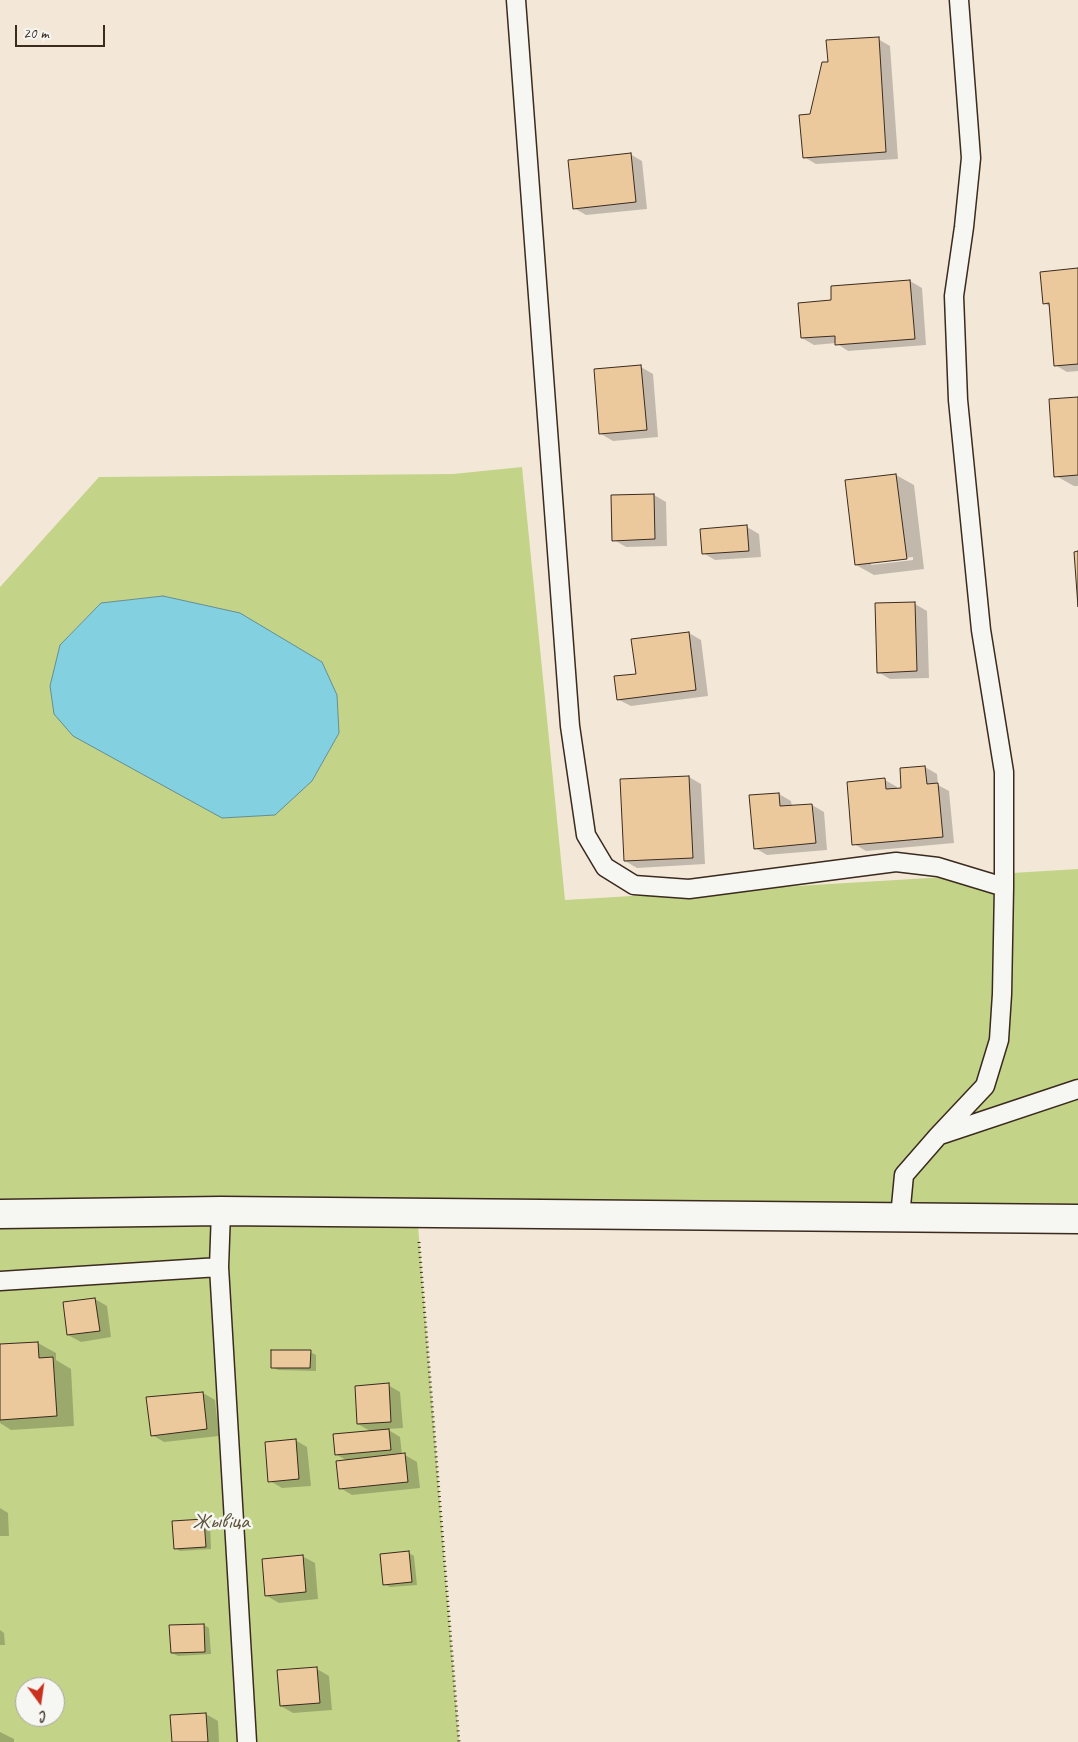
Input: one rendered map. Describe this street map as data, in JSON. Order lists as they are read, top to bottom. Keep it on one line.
{"parks":["Жывіца"],"scale_bar":"20 m","north":"bottom"}
